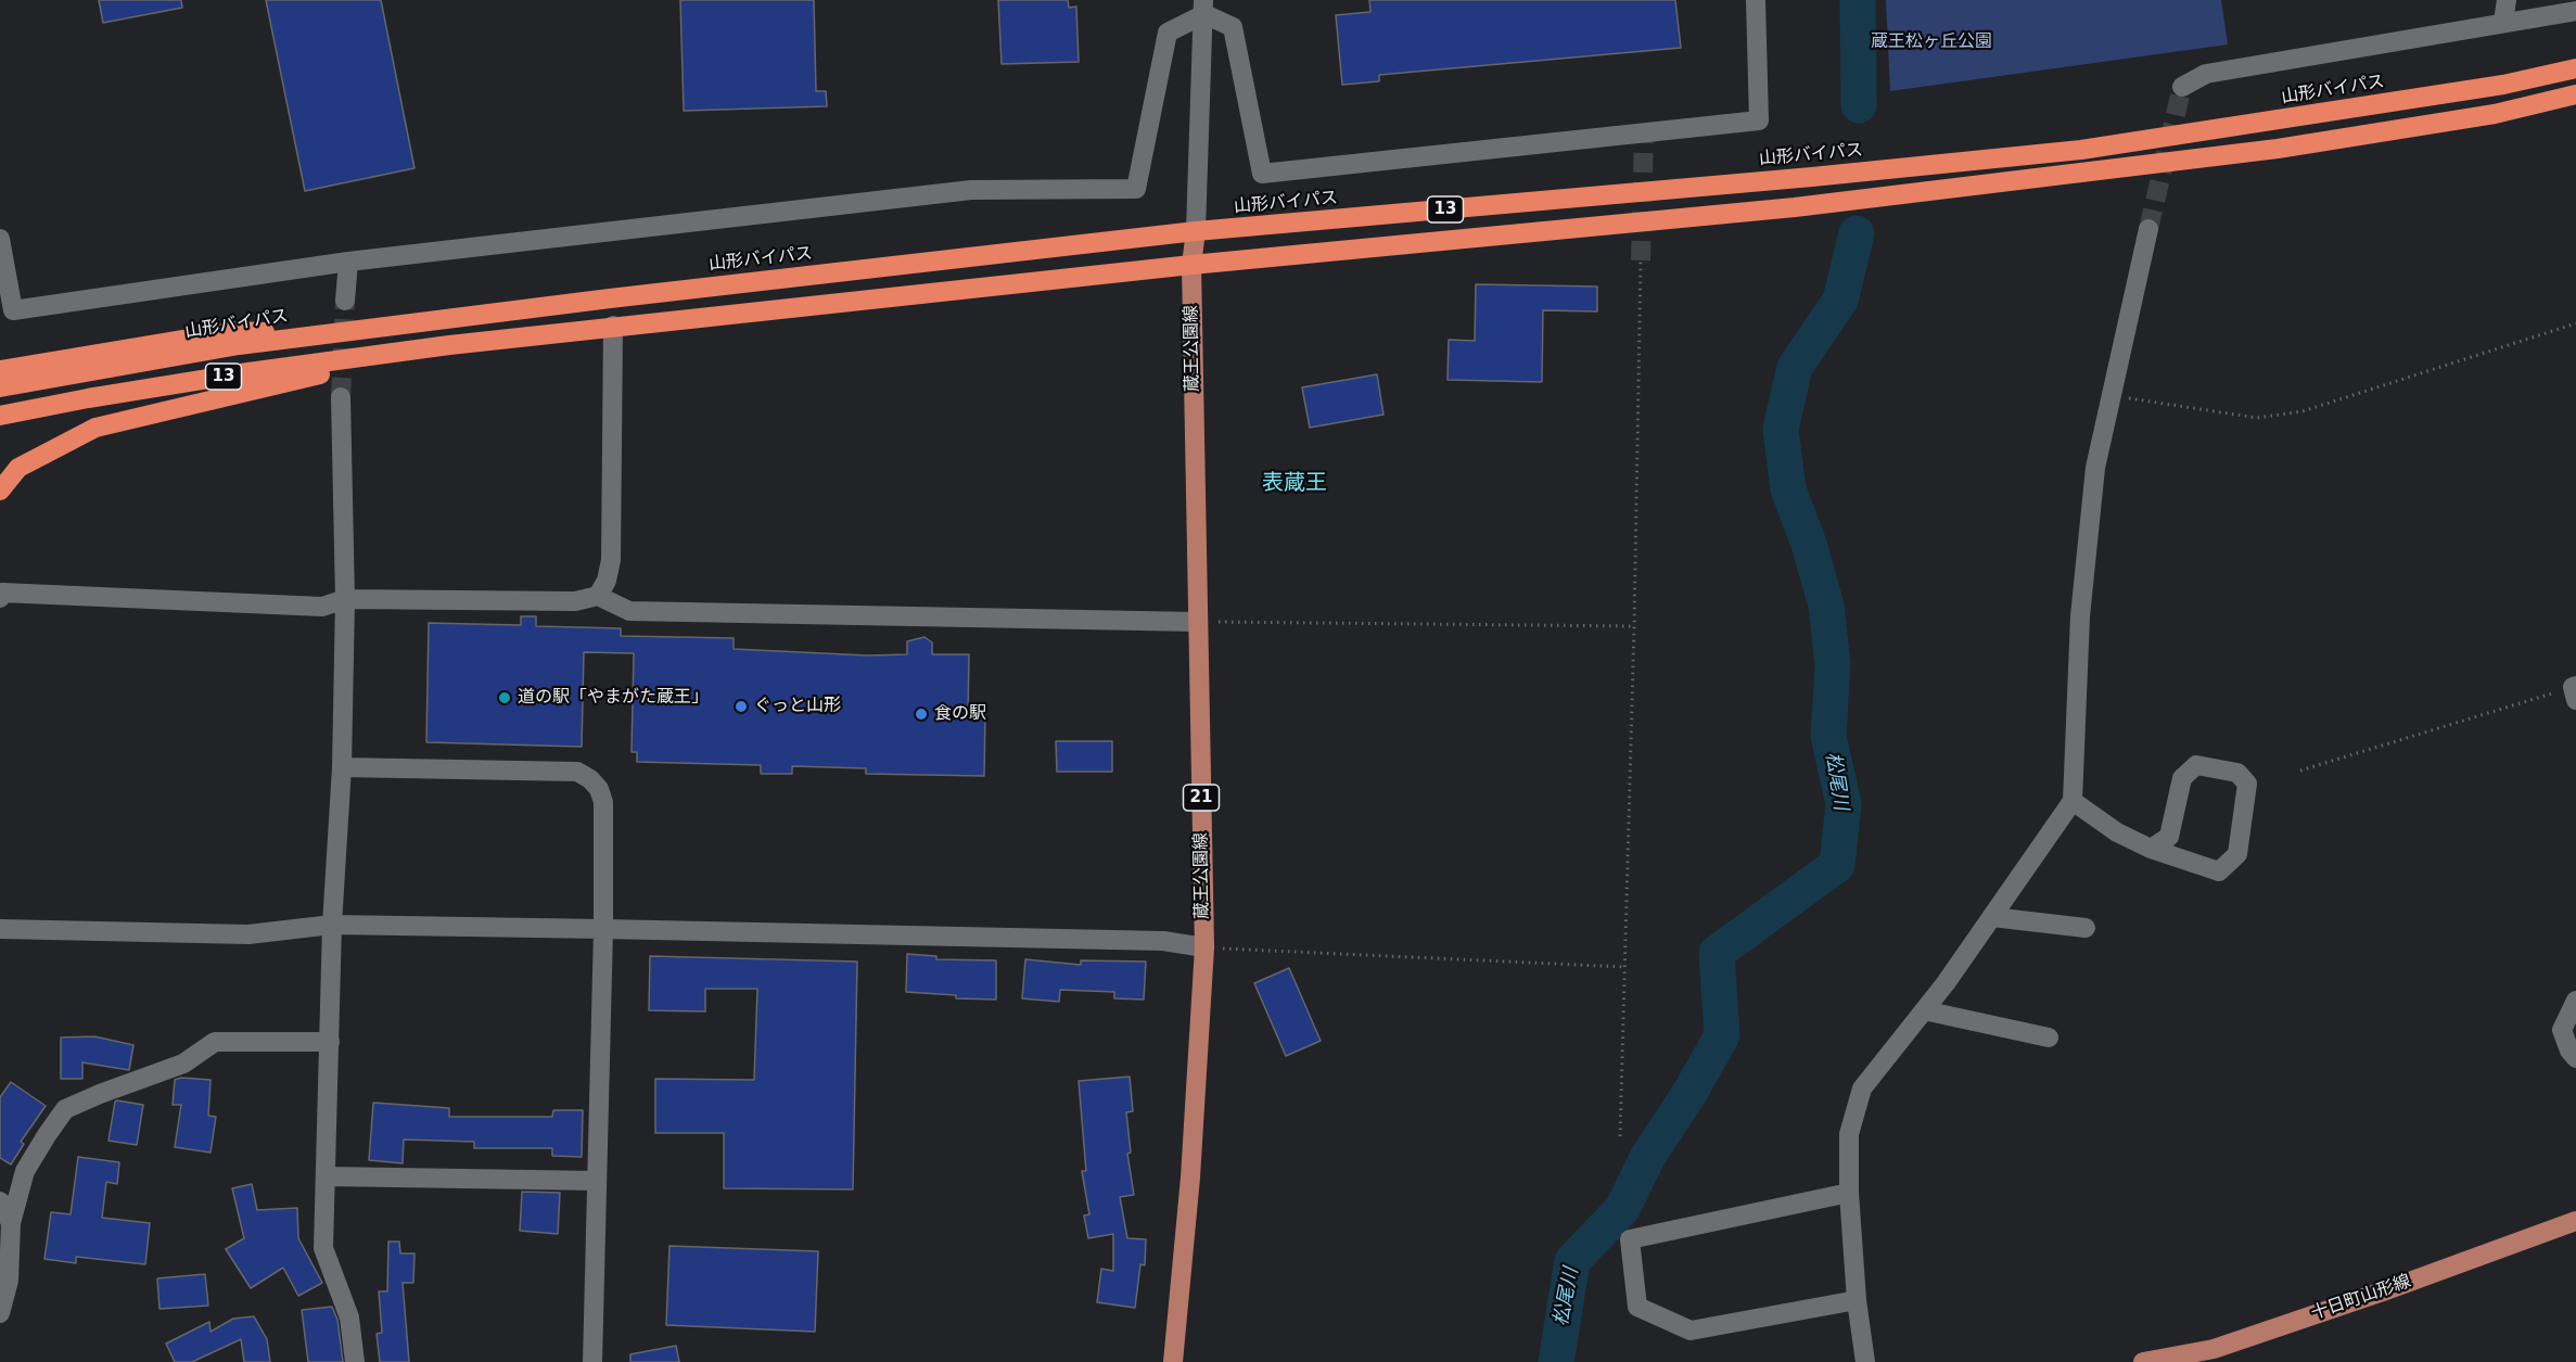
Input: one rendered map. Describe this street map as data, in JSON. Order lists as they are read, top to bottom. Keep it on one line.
{"streets":{"highway":["山形バイパス","13"],"main road":["蔵王公園線","21","十日町山形線"]},"crossings":[["山形バイパス","蔵王公園線"],["13","蔵王公園線"]],"districts":["表蔵王"],"water":["松尾川"],"parks":["蔵王松ヶ丘公園"],"places":["道の駅「やまがた蔵王」","ぐっと山形","食の駅"]}
